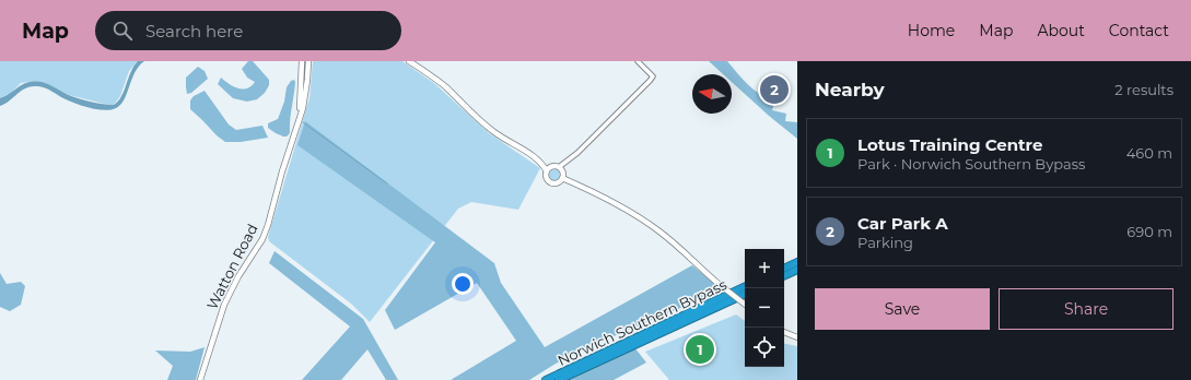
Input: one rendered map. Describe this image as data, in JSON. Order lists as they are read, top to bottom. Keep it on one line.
{"streets":{"highway":["Norwich Southern Bypass"],"street":["Watton Road"]},"north":"left","page":{"header":"Map","search":"Search here","nav":["Home","Map","About","Contact"],"heading":["Nearby","2 results"],"pins":["2","1"],"list":[{"mark":"1","name":"Lotus Training Centre","note":"Park · Norwich Southern Bypass","value":"460 m"},{"mark":"2","name":"Car Park A","note":"Parking","value":"690 m"}],"map_buttons":["+","−"],"buttons":["Save","Share"]}}
